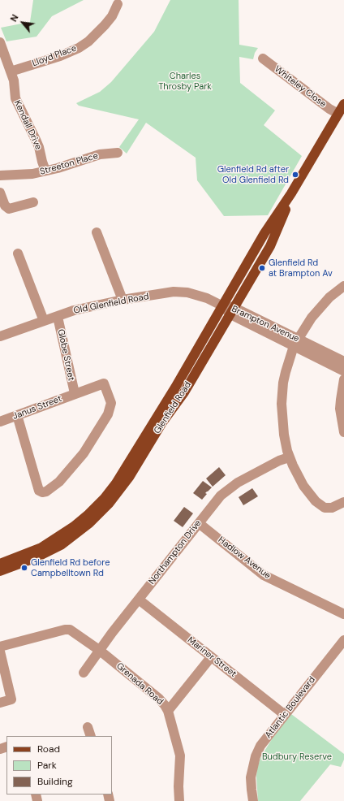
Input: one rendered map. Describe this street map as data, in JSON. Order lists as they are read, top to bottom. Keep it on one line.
{"streets":{"main road":["Glenfield Road"],"street":["Lloyd Place","Whiteley Close","Kendall Drive","Streeton Place","Old Glenfield Road","Brampton Avenue","Globe Street","Janus Street","Northampton Drive","Hadlow Avenue","Mariner Street","Grenada Road","Atlantic Boulevard"]},"crossings":[["Lloyd Place","Kendall Drive"],["Whiteley Close","Glenfield Road"],["Kendall Drive","Streeton Place"],["Old Glenfield Road","Brampton Avenue"],["Old Glenfield Road","Globe Street"],["Old Glenfield Road","Glenfield Road"],["Brampton Avenue","Glenfield Road"],["Globe Street","Janus Street"],["Northampton Drive","Hadlow Avenue"],["Northampton Drive","Mariner Street"],["Northampton Drive","Grenada Road"],["Mariner Street","Atlantic Boulevard"]],"parks":["Charles Throsby Park","Budbury Reserve"],"places":["Glenfield Rd after Old Glenfield Rd","Glenfield Rd at Brampton Av","Glenfield Rd before Campbelltown Rd"],"legend":["Road","Park","Building"],"north":"top left"}
